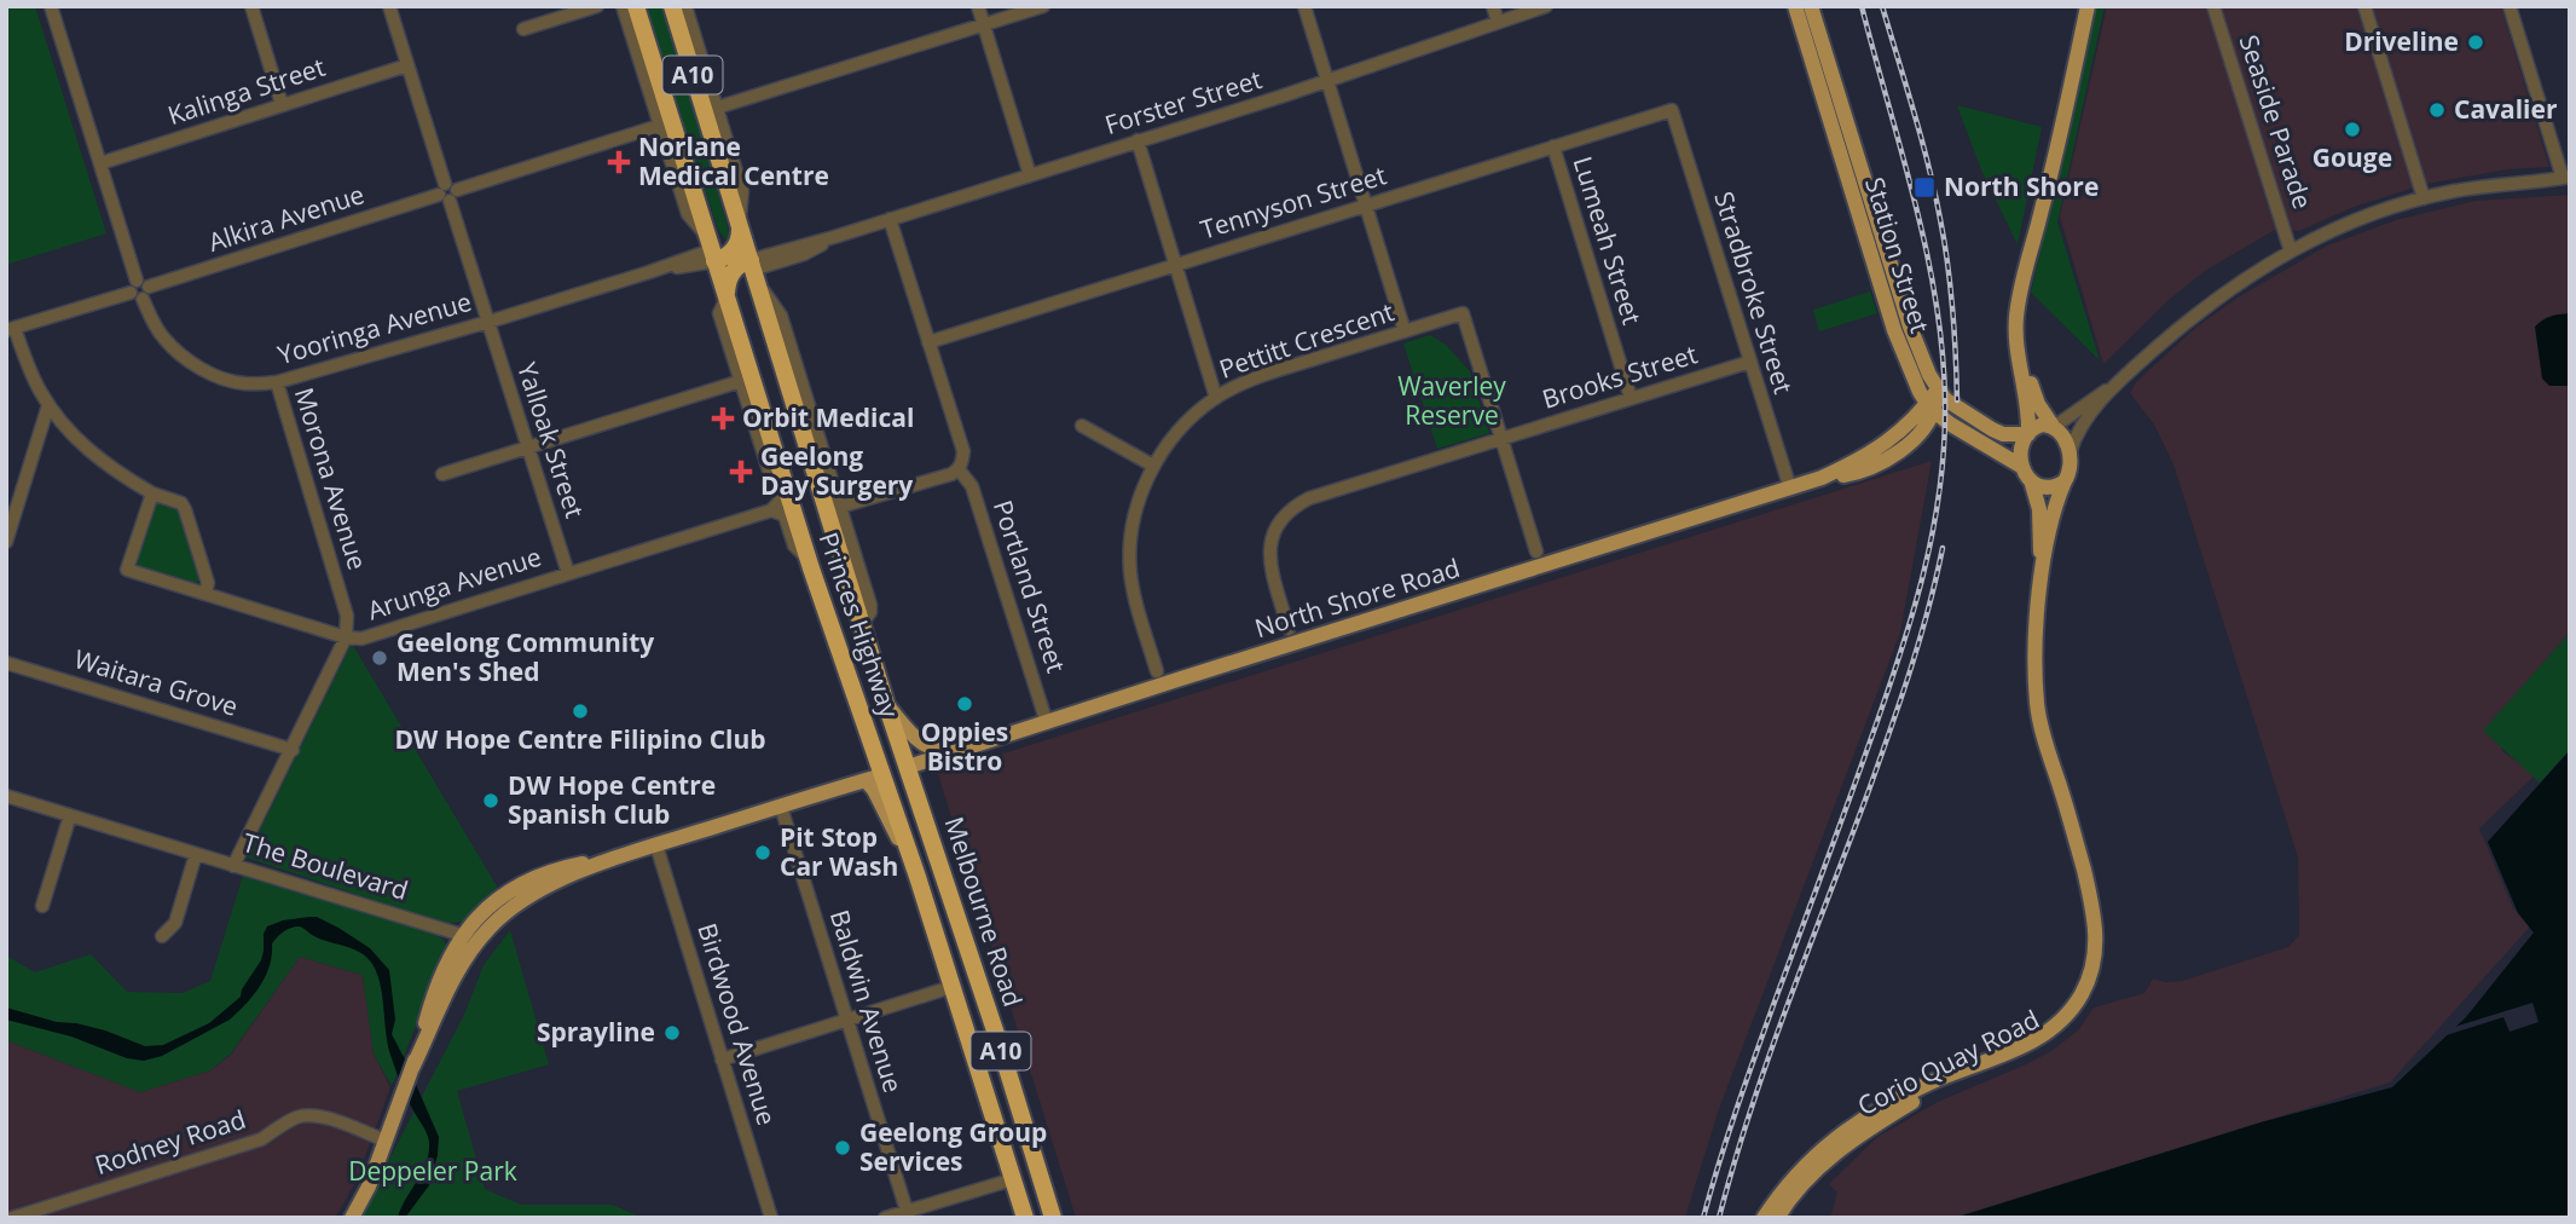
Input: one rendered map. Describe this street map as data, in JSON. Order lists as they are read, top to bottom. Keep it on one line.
{"streets":{"highway":["A10","Princes Highway","Melbourne Road"],"main road":["Station Street","North Shore Road","Corio Quay Road"],"street":["Kalinga Street","Forster Street","Seaside Parade","Tennyson Street","Alkira Avenue","Lumeah Street","Stradbroke Street","Yooringa Avenue","Pettitt Crescent","Brooks Street","Yalloak Street","Morona Avenue","Arunga Avenue","Portland Street","Waitara Grove","The Boulevard","Baldwin Avenue","Birdwood Avenue","Rodney Road"]},"crossings":[["Kalinga Street","Yooringa Avenue"],["Kalinga Street","Yalloak Street"],["Forster Street","Yooringa Avenue"],["Forster Street","Princes Highway"],["Tennyson Street","Lumeah Street"],["Tennyson Street","Stradbroke Street"],["Alkira Avenue","Yooringa Avenue"],["Alkira Avenue","Yalloak Street"],["Lumeah Street","Brooks Street"],["Station Street","North Shore Road"],["Station Street","Corio Quay Road"],["Stradbroke Street","Brooks Street"],["Stradbroke Street","North Shore Road"],["Yooringa Avenue","Yalloak Street"],["Yooringa Avenue","Morona Avenue"],["Yooringa Avenue","Princes Highway"],["Pettitt Crescent","Brooks Street"],["Yalloak Street","Arunga Avenue"],["Morona Avenue","Arunga Avenue"],["Arunga Avenue","Princes Highway"],["Arunga Avenue","Waitara Grove"],["Arunga Avenue","The Boulevard"],["Portland Street","North Shore Road"],["North Shore Road","Princes Highway"],["North Shore Road","Melbourne Road"],["Princes Highway","Melbourne Road"]],"parks":["Waverley Reserve","Deppeler Park"],"places":{"other":["Driveline","Cavalier","Gouge","Geelong Community Men's Shed","Oppies Bistro","DW Hope Centre Filipino Club","DW Hope Centre Spanish Club","Pit Stop Car Wash","Sprayline","Geelong Group Services"],"health":["Norlane Medical Centre","Orbit Medical","Geelong Day Surgery"],"transit":["North Shore"]}}
